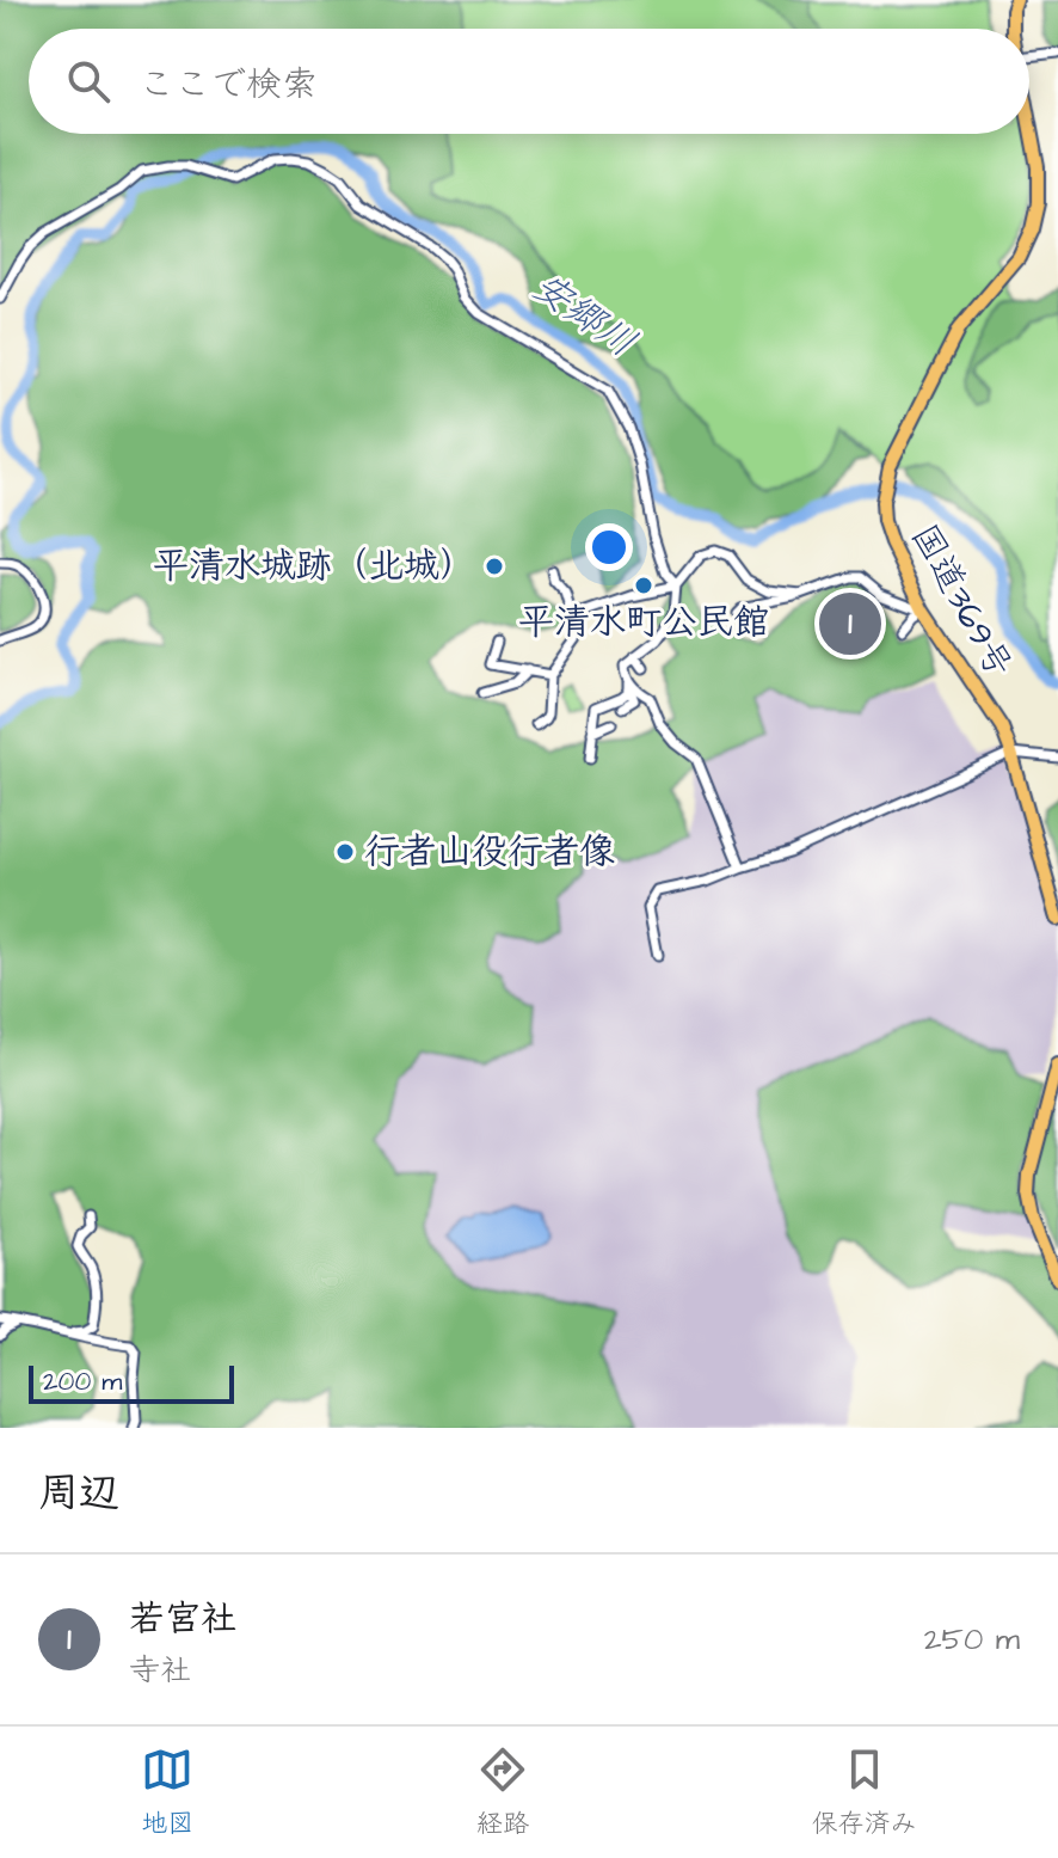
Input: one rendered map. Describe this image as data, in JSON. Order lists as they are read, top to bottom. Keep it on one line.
{"streets":{"highway":["国道369号"]},"water":["安郷川"],"places":["平清水城跡（北城）","平清水町公民館","行者山役行者像"],"scale_bar":"200 m","page":{"search":"ここで検索","pins":"1","scale":"200 m","heading":"周辺","list":[{"mark":"1","name":"若宮社","note":"寺社","value":"250 m"}],"nav":["地図","経路","保存済み"]}}
